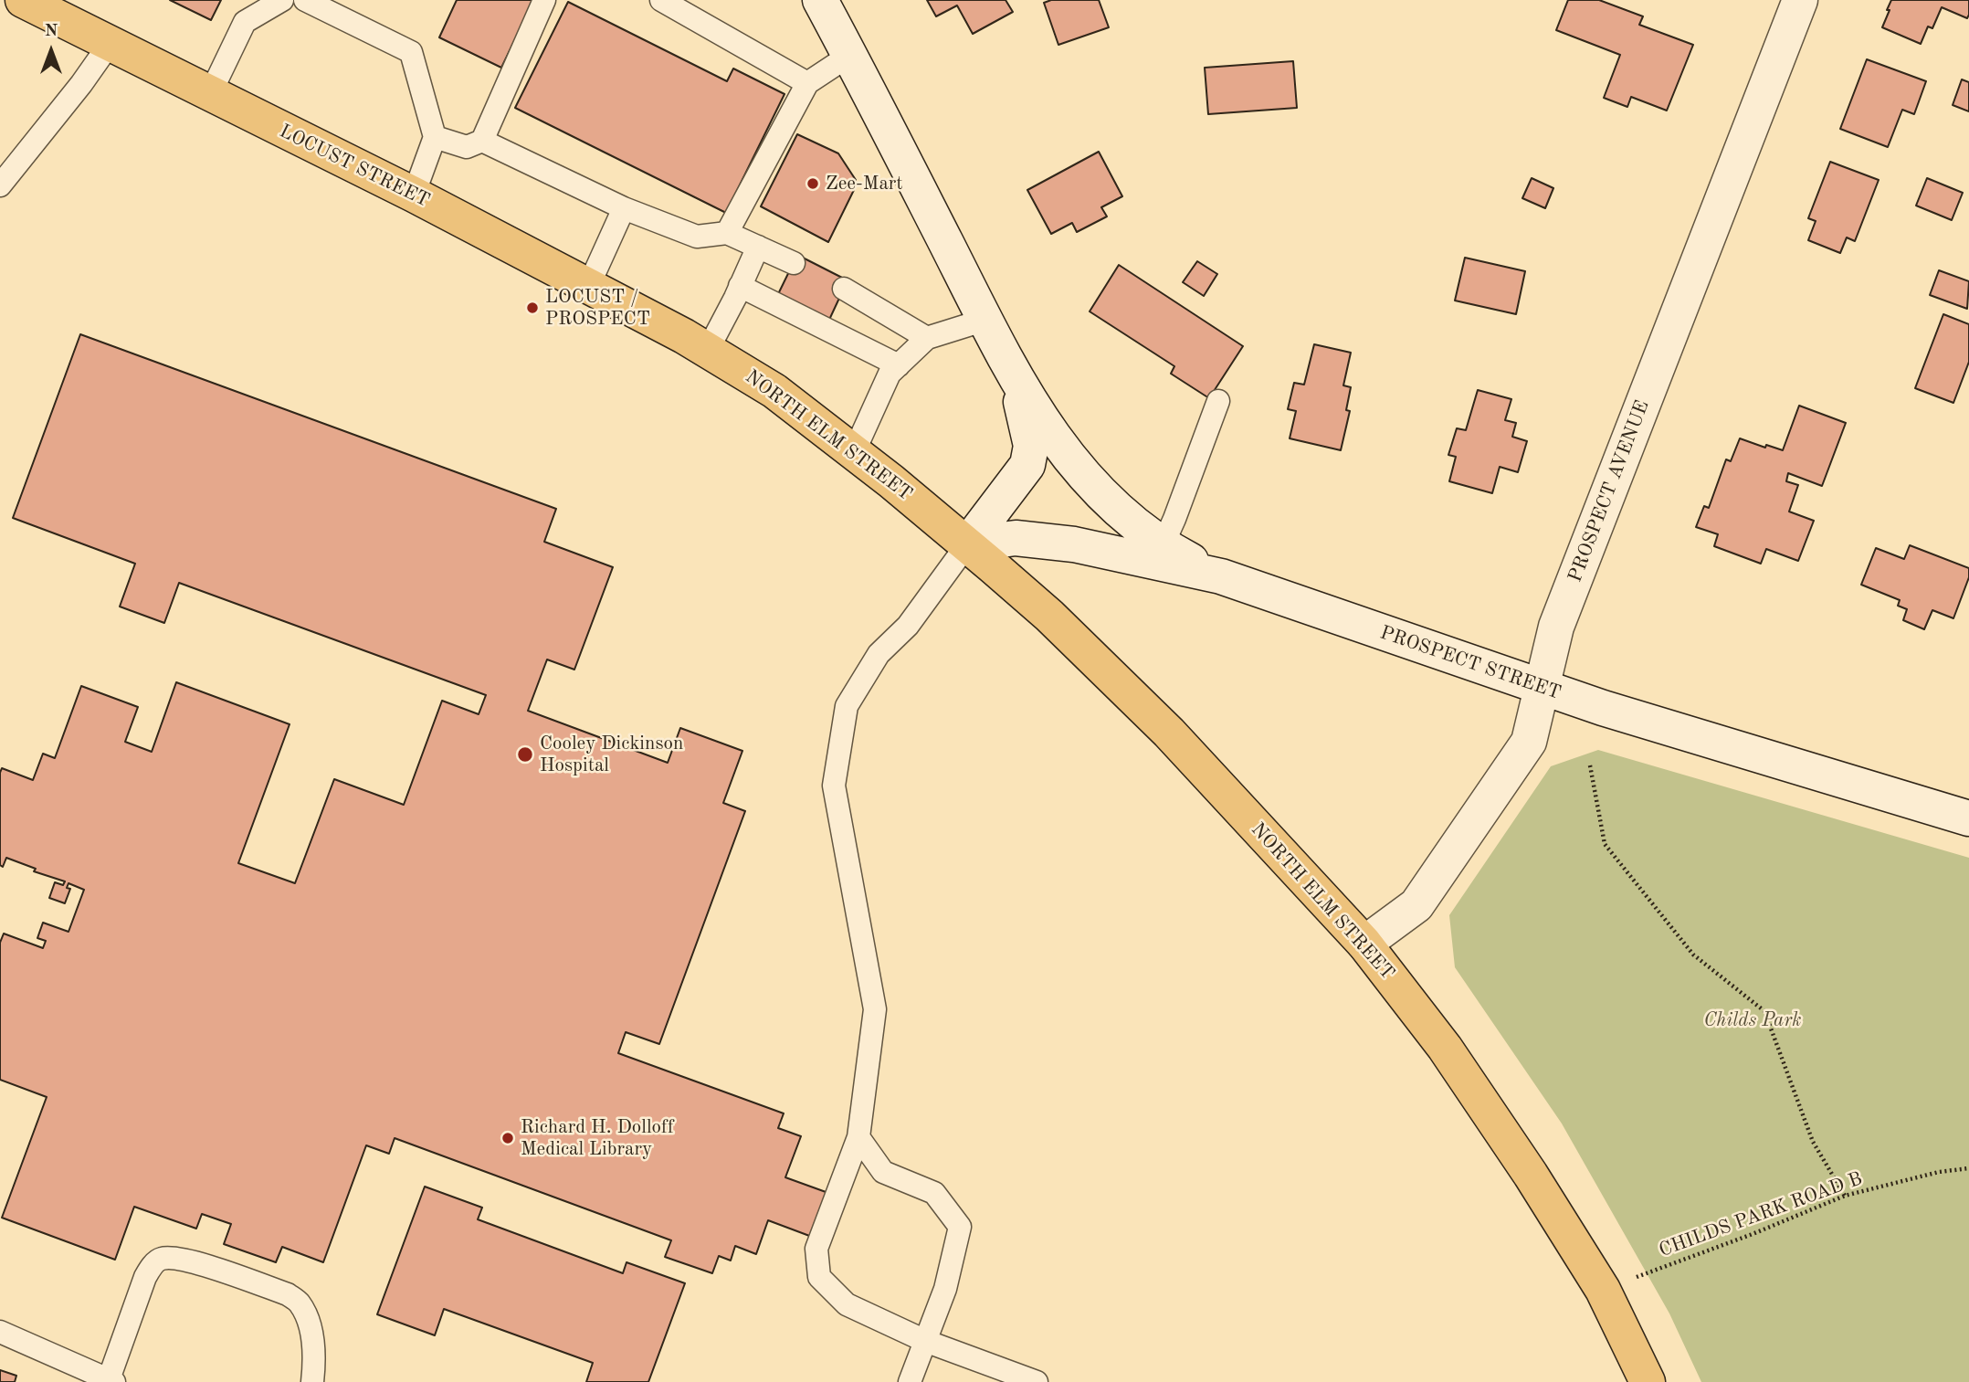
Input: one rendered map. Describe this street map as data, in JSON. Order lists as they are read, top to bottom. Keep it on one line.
{"streets":{"highway":["LOCUST STREET","NORTH ELM STREET"],"main road":["PROSPECT AVENUE","PROSPECT STREET"],"path":["CHILDS PARK ROAD B"]},"crossings":[["LOCUST STREET","NORTH ELM STREET"],["NORTH ELM STREET","PROSPECT AVENUE"],["NORTH ELM STREET","PROSPECT STREET"],["NORTH ELM STREET","CHILDS PARK ROAD B"],["PROSPECT AVENUE","PROSPECT STREET"]],"parks":["Childs Park"],"places":["Zee-Mart","LOCUST / PROSPECT","Cooley Dickinson Hospital","Richard H. Dolloff Medical Library"],"north":"top"}
